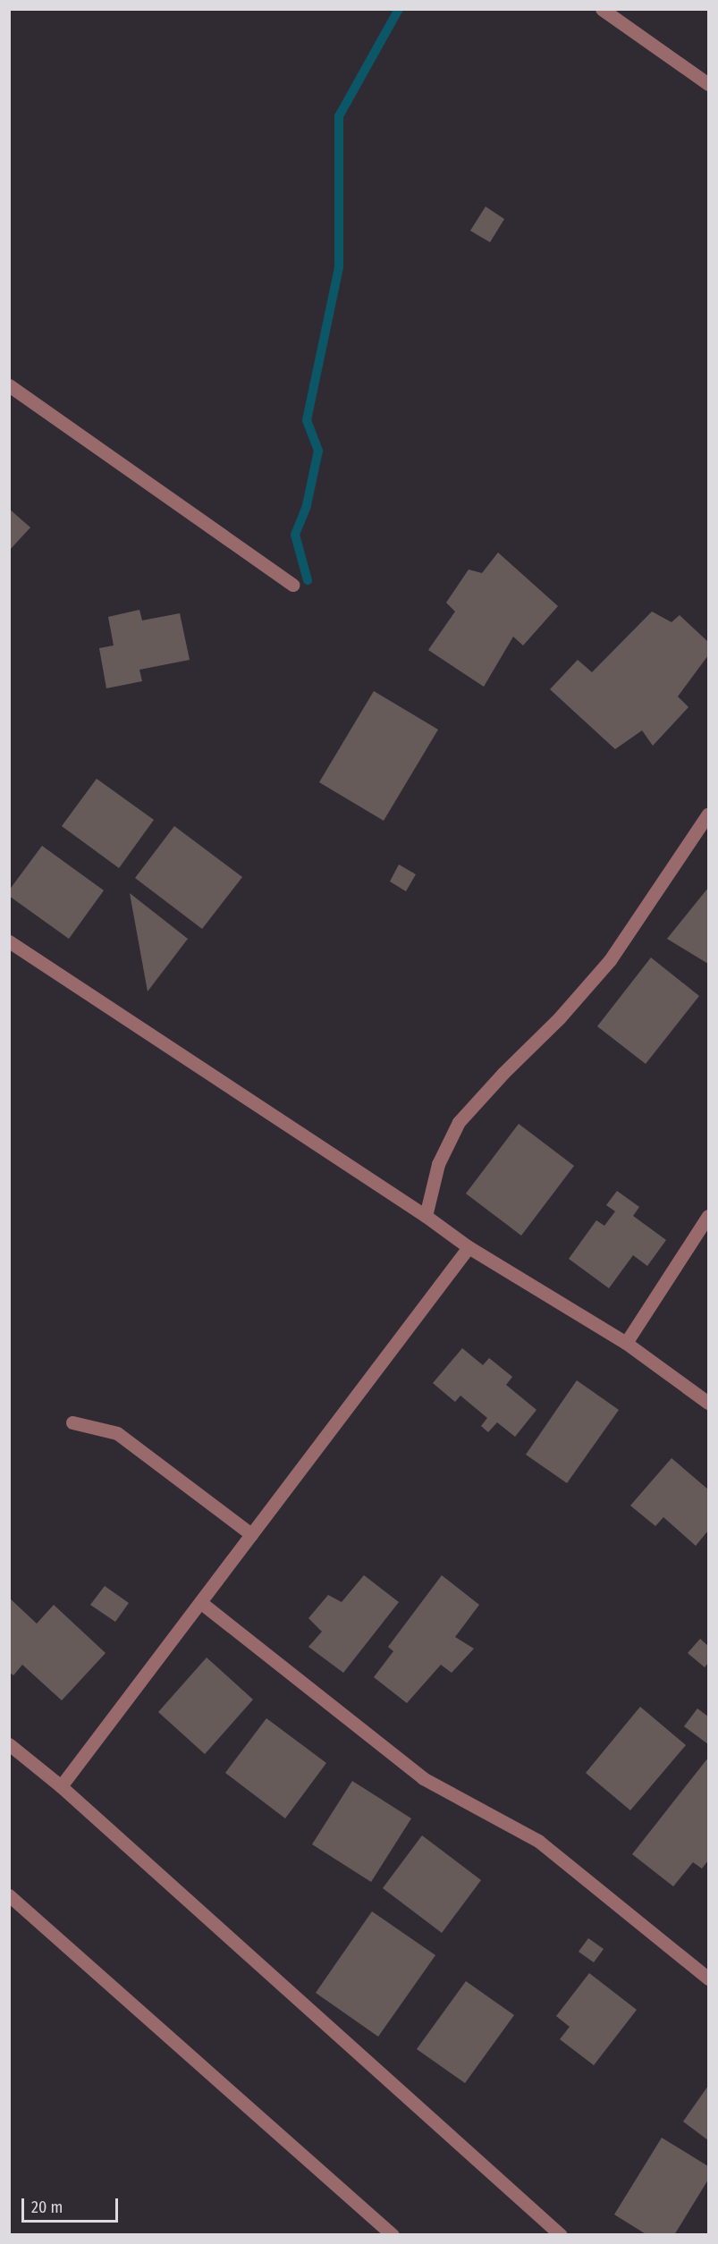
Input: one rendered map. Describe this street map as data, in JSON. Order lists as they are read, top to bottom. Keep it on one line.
{"scale_bar":"20 m"}
